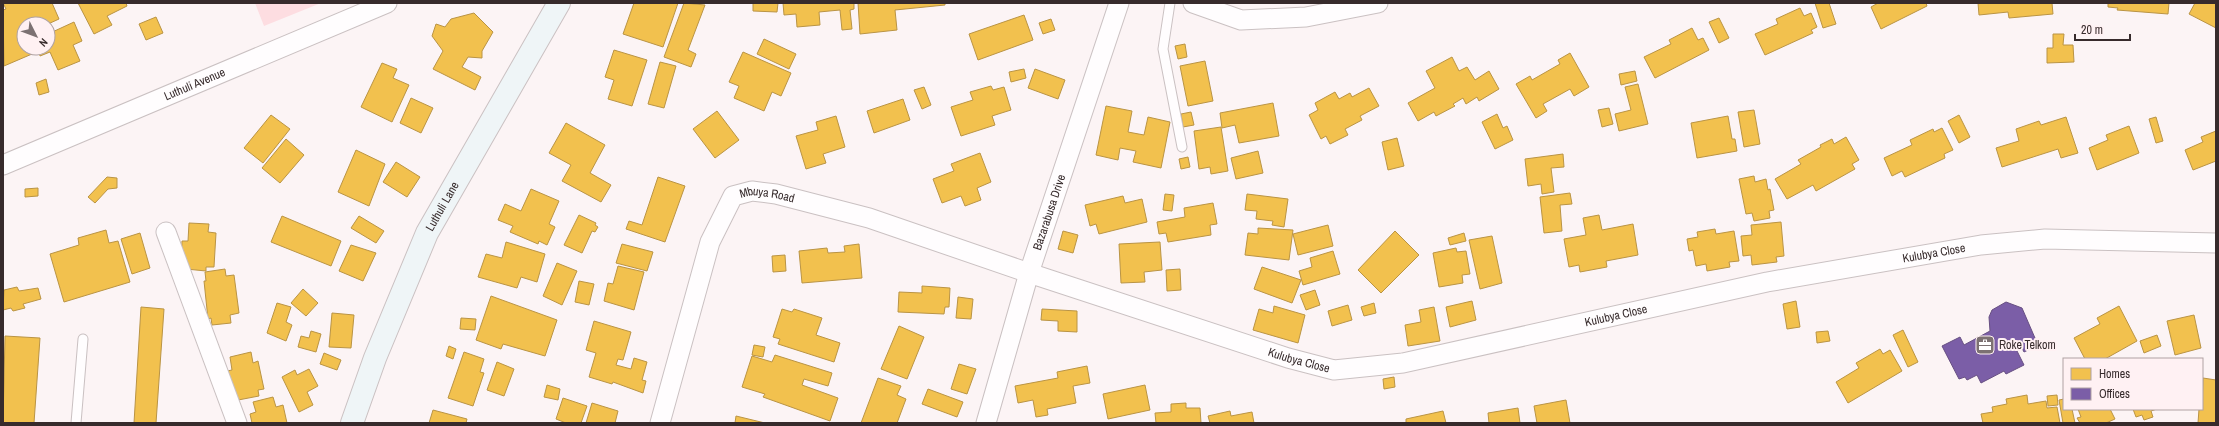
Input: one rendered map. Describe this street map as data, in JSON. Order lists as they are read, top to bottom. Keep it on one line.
{"streets":{"street":["Luthuli Avenue","Mbuya Road","Luthuli Lane","Bazarabusa Drive","Kulubya Close"]},"crossings":[["Mbuya Road","Bazarabusa Drive"],["Mbuya Road","Kulubya Close"],["Bazarabusa Drive","Kulubya Close"]],"places":{"office":["Roke Telkom"]},"legend":["Homes","Offices"],"scale_bar":"20 m","north":"bottom right"}
